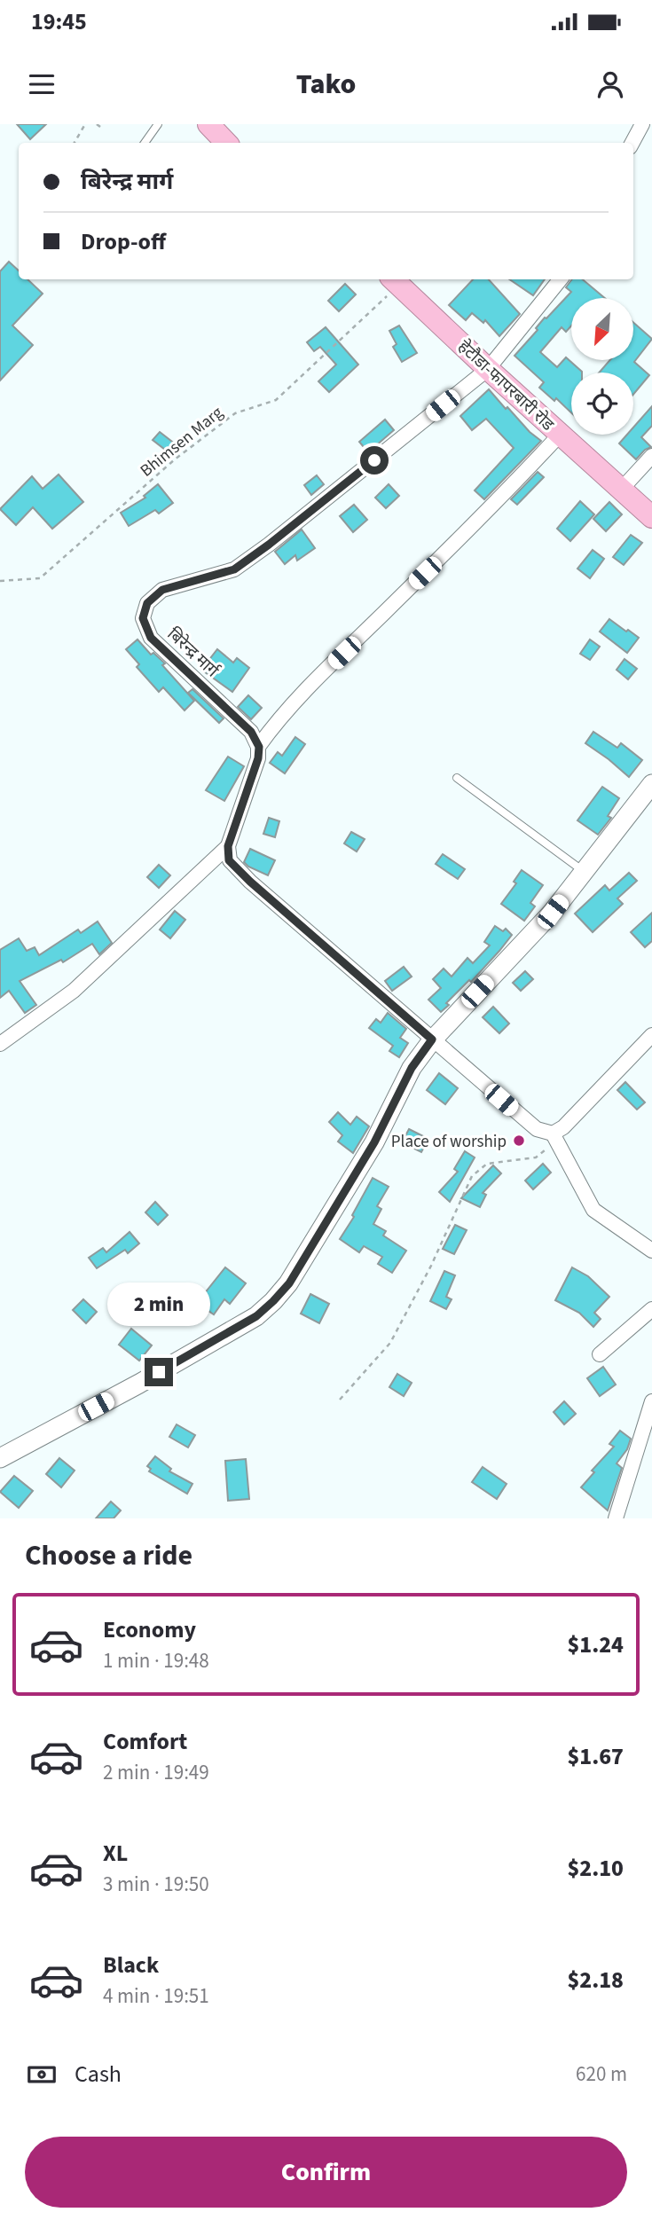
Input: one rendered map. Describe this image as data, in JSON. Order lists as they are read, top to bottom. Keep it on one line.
{"streets":{"highway":["हेटौडा-फापरबारी रोड"],"street":["बिरेन्द्र मार्ग"],"path":["Bhimsen Marg"]},"crossings":[["हेटौडा-फापरबारी रोड","Bhimsen Marg"],["हेटौडा-फापरबारी रोड","बिरेन्द्र मार्ग"]],"places":["Place of worship"],"north":"bottom left","page":{"status":"19:45","header":"Tako","banner":["बिरेन्द्र मार्ग","Drop-off"],"bubble":"2 min","heading":"Choose a ride","list":[{"name":"Economy","note":"1 min · 19:48","value":"$1.24"},{"name":"Comfort","note":"2 min · 19:49","value":"$1.67"},{"name":"XL","note":"3 min · 19:50","value":"$2.10"},{"name":"Black","note":"4 min · 19:51","value":"$2.18"}],"pay":["Cash","620 m"],"buttons":"Confirm"}}
